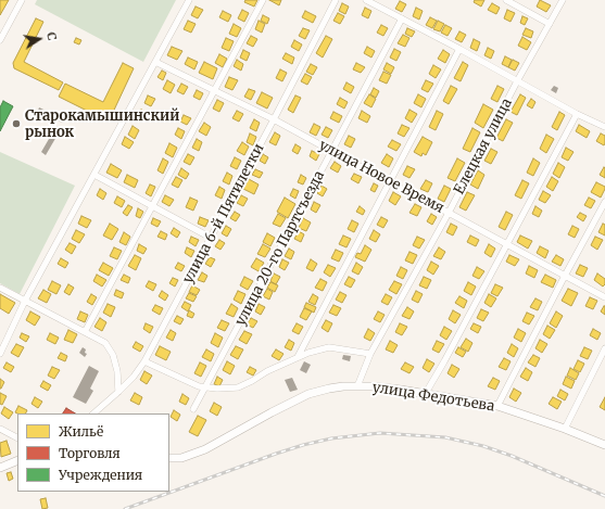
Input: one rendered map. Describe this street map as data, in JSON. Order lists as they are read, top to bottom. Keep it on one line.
{"streets":{"main road":["улица Федотьева"],"street":["Елецкая улица","улица Новое Время","улица 6-й Пятилетки","улица 20-го Партсъезда"]},"crossings":[["Елецкая улица","улица Новое Время"],["Елецкая улица","улица Федотьева"],["улица Новое Время","улица 6-й Пятилетки"],["улица Новое Время","улица 20-го Партсъезда"]],"places":["Старокамышинский рынок"],"legend":["Жильё","Торговля","Учреждения"],"north":"right"}
